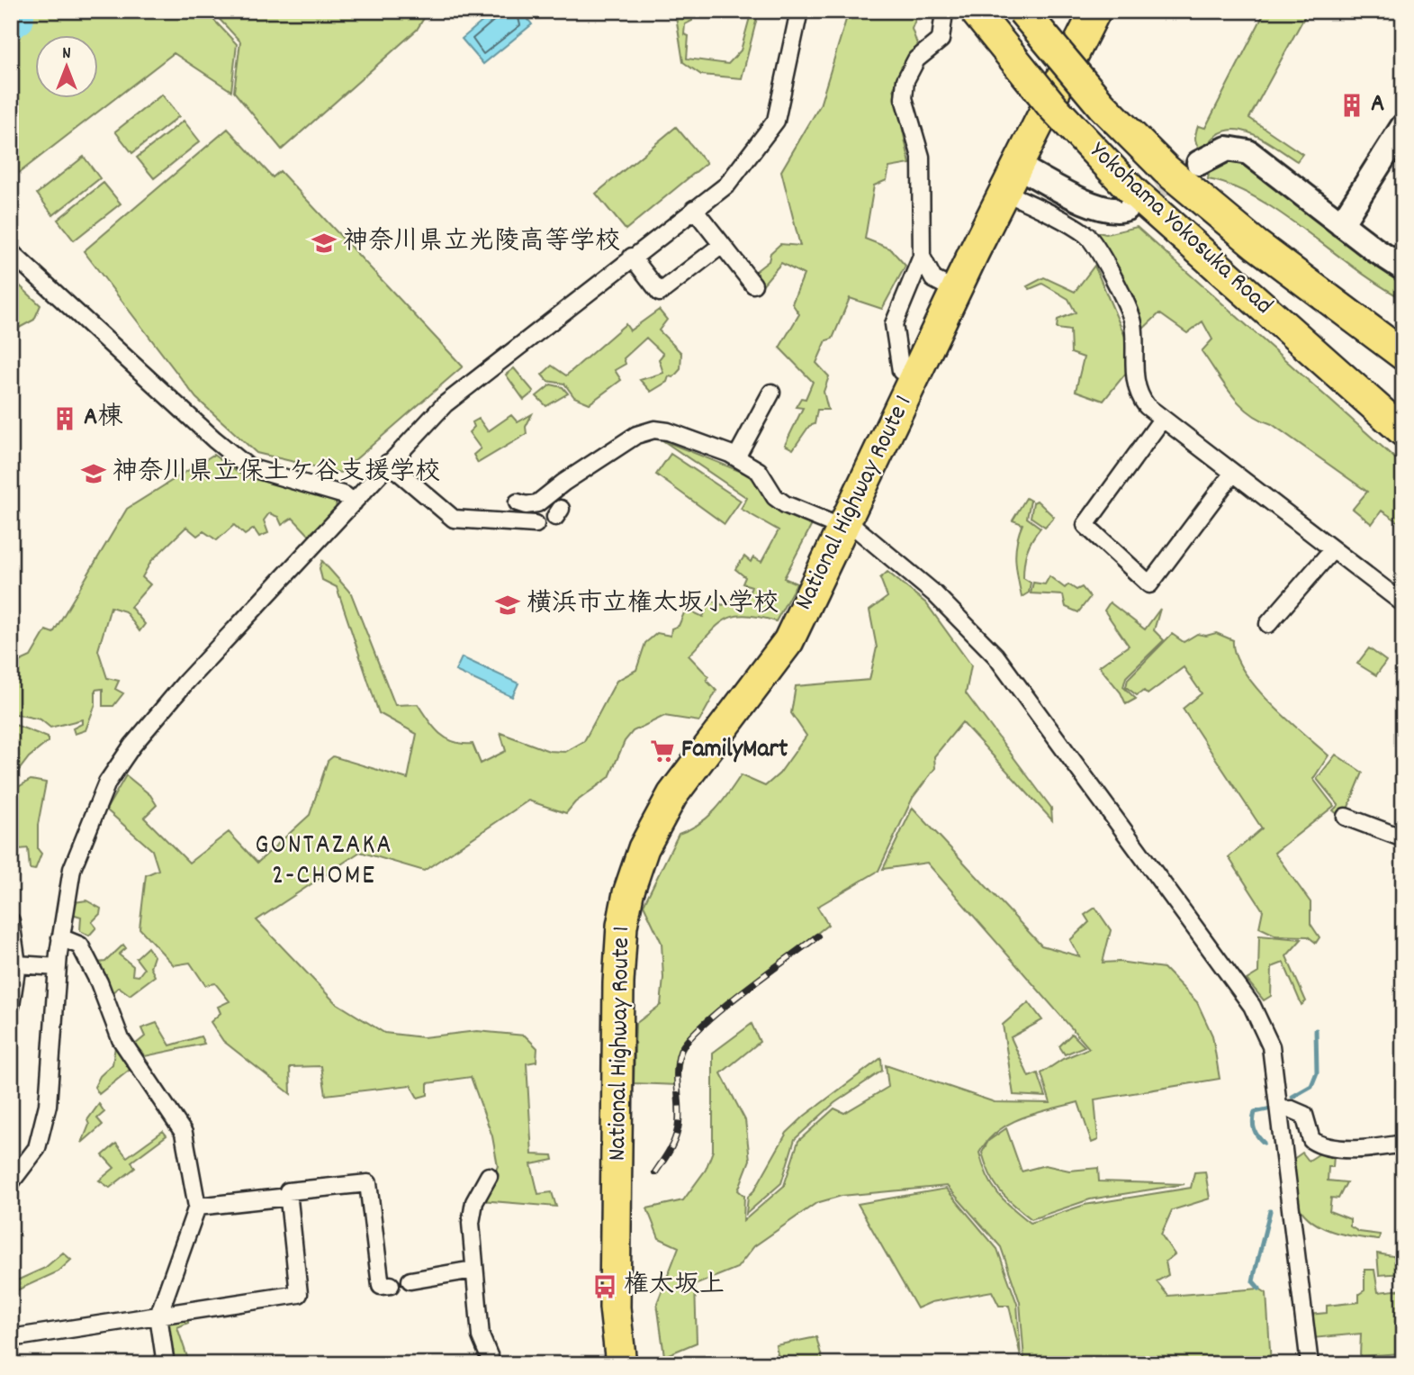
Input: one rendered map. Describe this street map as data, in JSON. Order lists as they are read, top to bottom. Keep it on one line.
{"streets":{"highway":["Yokohama Yokosuka Road","National Highway Route 1"]},"districts":["GONTAZAKA 2-CHOME"],"places":{"building":["A","A棟"],"school or university":["神奈川県立光陵高等学校","神奈川県立保土ケ谷支援学校","横浜市立権太坂小学校"],"supermarket":["FamilyMart"],"bus stop":["権太坂上"]},"north":"top"}
